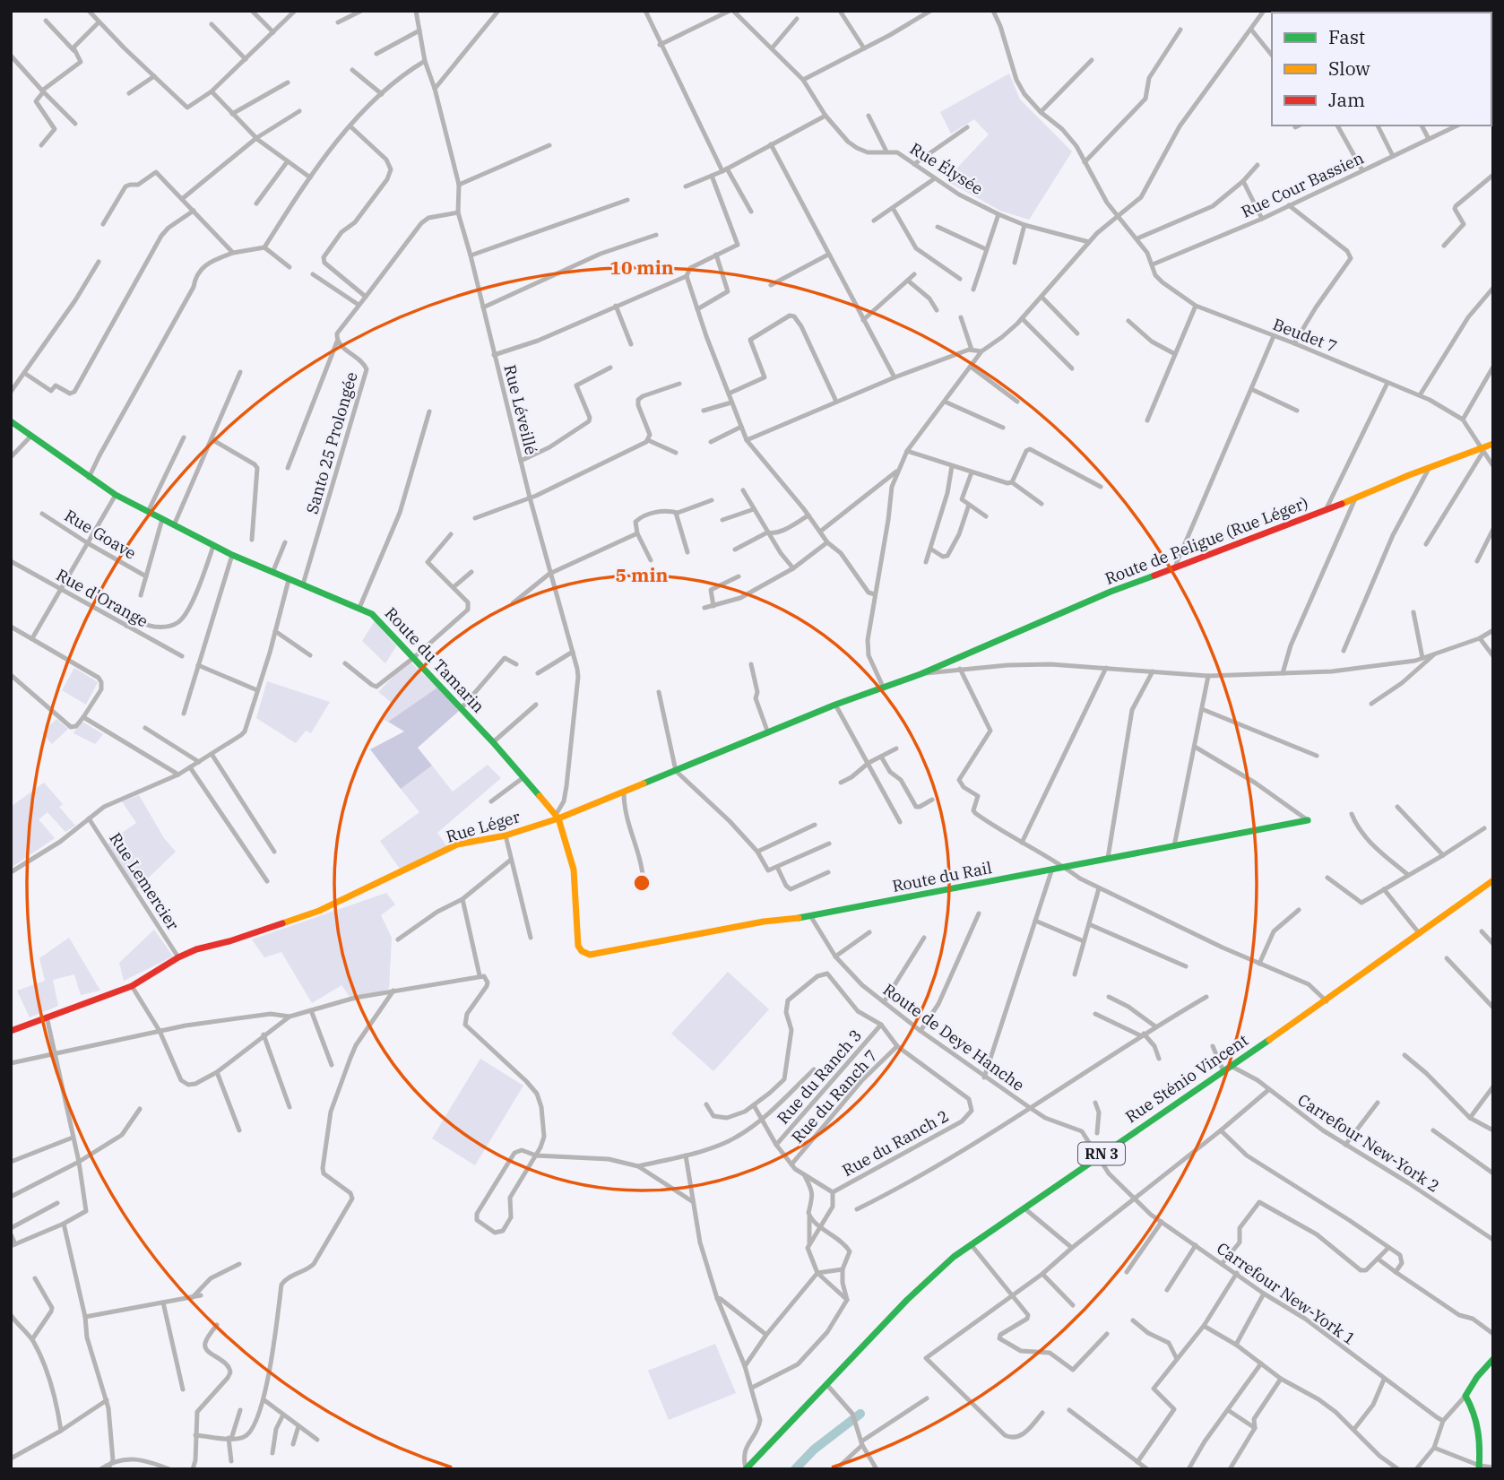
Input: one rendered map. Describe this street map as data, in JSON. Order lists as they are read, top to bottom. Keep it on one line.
{"streets":{"street":["Rue Élysée","Rue Cour Bassien","Beudet 7","Rue Léveillé","Santo 25 Prolongée","Rue Goave","Route de Peligue (Rue Léger)","Rue d'Orange","Route du Tamarin","Rue Léger","Route du Rail","Rue Lemercier","Route de Deye Hanche","Rue du Ranch 3","Rue Sténio Vincent","Rue du Ranch 7","Rue du Ranch 2","Carrefour New-York 2","RN 3","Carrefour New-York 1"]},"crossings":[["Rue Cour Bassien","Beudet 7"],["Beudet 7","Route de Peligue (Rue Léger)"],["Rue Léveillé","Route du Tamarin"],["Rue Léveillé","Rue Léger"],["Santo 25 Prolongée","Route du Tamarin"],["Route de Peligue (Rue Léger)","Rue Léger"],["Route du Tamarin","Rue Léger"],["Route du Tamarin","Route du Rail"],["Rue Léger","Rue Lemercier"],["Route du Rail","Route de Deye Hanche"],["Route de Deye Hanche","Rue Sténio Vincent"],["Route de Deye Hanche","Carrefour New-York 1"],["Rue du Ranch 3","Rue du Ranch 2"],["Rue Sténio Vincent","Carrefour New-York 2"],["Rue Sténio Vincent","Carrefour New-York 1"],["Rue du Ranch 7","Rue du Ranch 2"]],"legend":["Fast","Slow","Jam"],"rings":["10 min","5 min"]}
